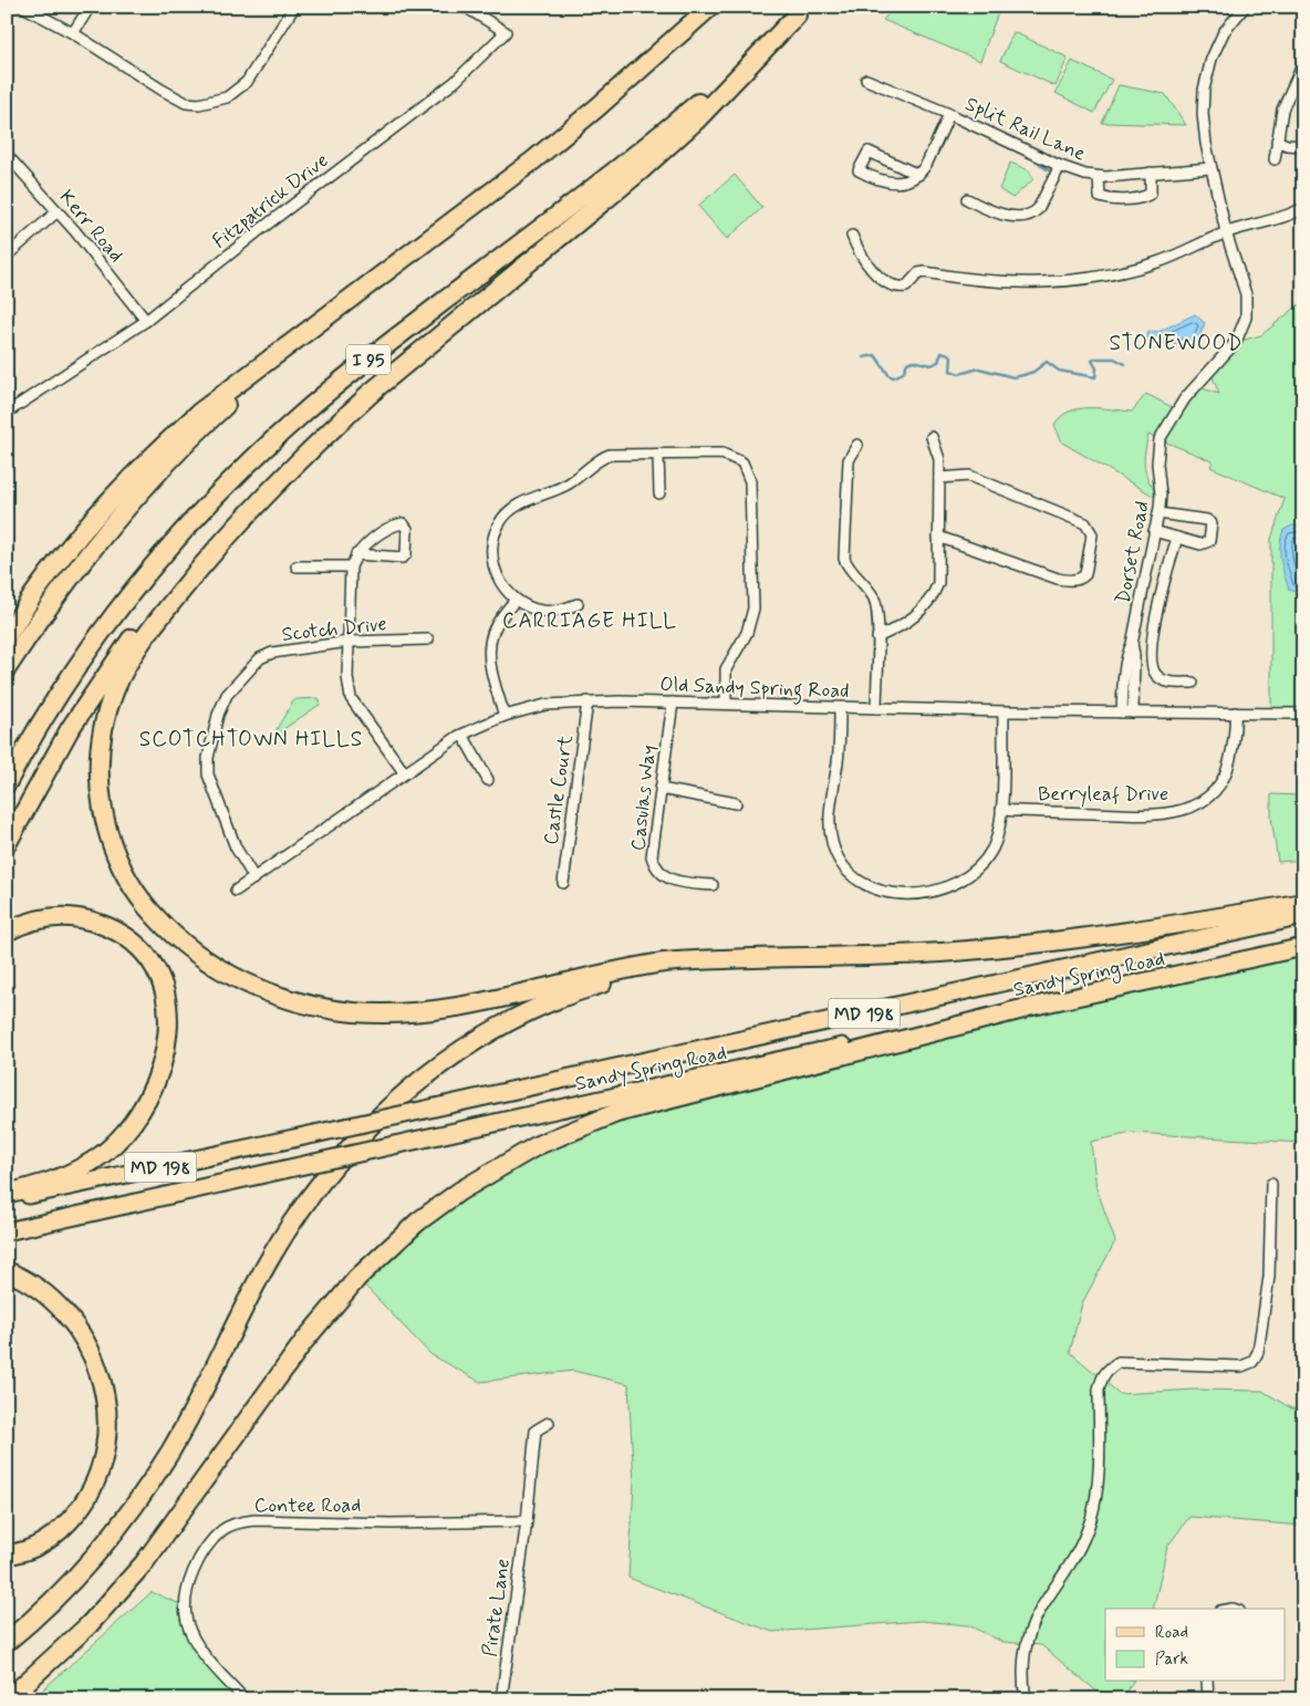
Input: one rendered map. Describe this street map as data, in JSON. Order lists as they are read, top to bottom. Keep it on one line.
{"streets":{"highway":["I 95"],"main road":["Sandy Spring Road","MD 198"],"street":["Split Rail Lane","Fitzpatrick Drive","Kerr Road","Dorset Road","Scotch Drive","Old Sandy Spring Road","Castle Court","Berryleaf Drive","Casulas Way","Contee Road","Pirate Lane"]},"crossings":[["Split Rail Lane","Dorset Road"],["Fitzpatrick Drive","Kerr Road"],["Dorset Road","Old Sandy Spring Road"],["Scotch Drive","Old Sandy Spring Road"],["Old Sandy Spring Road","Castle Court"],["Old Sandy Spring Road","Berryleaf Drive"],["Old Sandy Spring Road","Casulas Way"],["Contee Road","Pirate Lane"]],"districts":["STONEWOOD","CARRIAGE HILL","SCOTCHTOWN HILLS"],"legend":["Road","Park"]}
